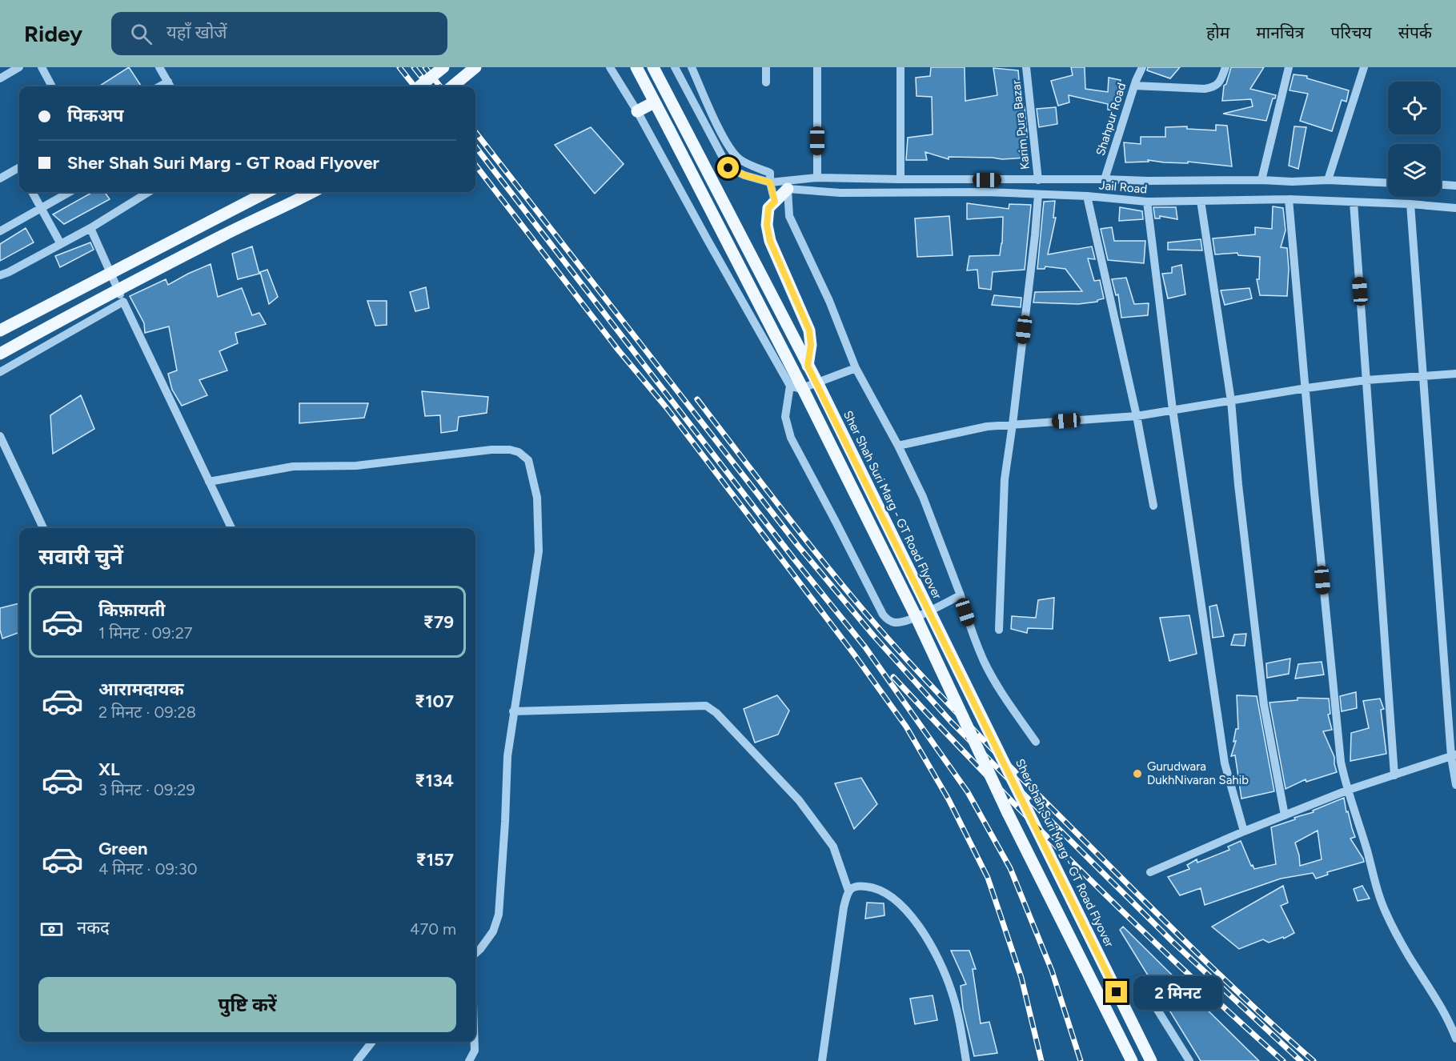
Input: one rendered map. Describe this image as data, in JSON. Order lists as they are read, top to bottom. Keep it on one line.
{"streets":{"main road":["Sher Shah Suri Marg - GT Road Flyover"],"street":["Shahpur Road","Karim Pura Bazar","Jail Road"]},"crossings":[["Shahpur Road","Jail Road"],["Karim Pura Bazar","Jail Road"]],"places":["Gurudwara DukhNivaran Sahib"],"page":{"header":"Ridey","search":"यहाँ खोजें","nav":["होम","मानचित्र","परिचय","संपर्क"],"banner":["पिकअप","Sher Shah Suri Marg - GT Road Flyover"],"heading":"सवारी चुनें","list":[{"name":"किफ़ायती","note":"1 मिनट · 09:27","value":"₹79"},{"name":"आरामदायक","note":"2 मिनट · 09:28","value":"₹107"},{"name":"XL","note":"3 मिनट · 09:29","value":"₹134"},{"name":"Green","note":"4 मिनट · 09:30","value":"₹157"}],"pay":["नकद","470 m"],"buttons":"पुष्टि करें","bubble":"2 मिनट"}}
